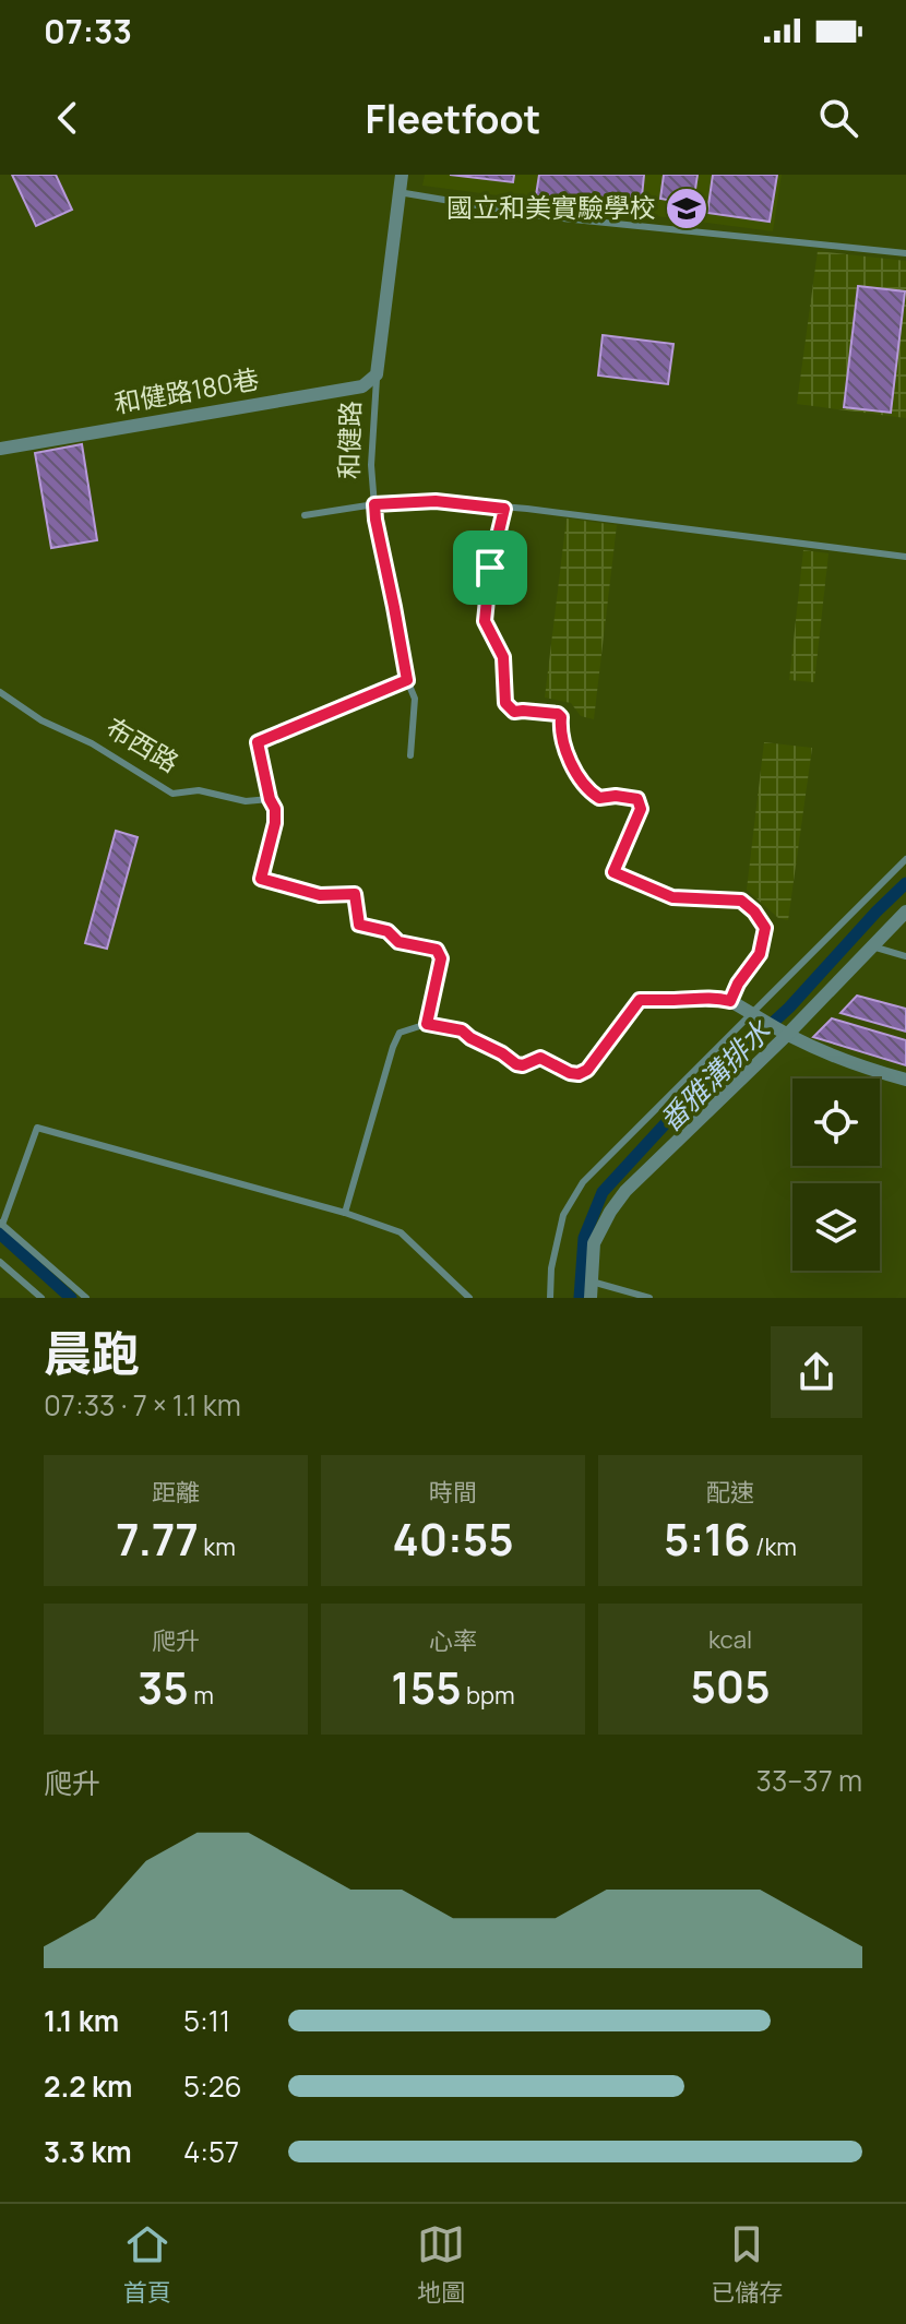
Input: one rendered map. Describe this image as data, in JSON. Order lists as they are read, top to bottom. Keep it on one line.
{"streets":{"street":["和健路180巷","和健路"],"lane":["布西路"]},"crossings":[["和健路180巷","和健路"]],"water":["番雅溝排水"],"places":{"school or university":["國立和美實驗學校"]},"page":{"status":"07:33","header":"Fleetfoot","heading":["晨跑","07:33 · 7 × 1.1 km"],"stats":[["距離","7.77 km"],["時間","40:55"],["配速","5:16 /km"],["爬升","35 m"],["心率","155 bpm"],["kcal","505"]],"chart":["爬升","33–37 m"],"list":[{"name":"1.1 km","note":"5:11"},{"name":"2.2 km","note":"5:26"},{"name":"3.3 km","note":"4:57"}],"tabs":["首頁","地圖","已儲存"]}}
